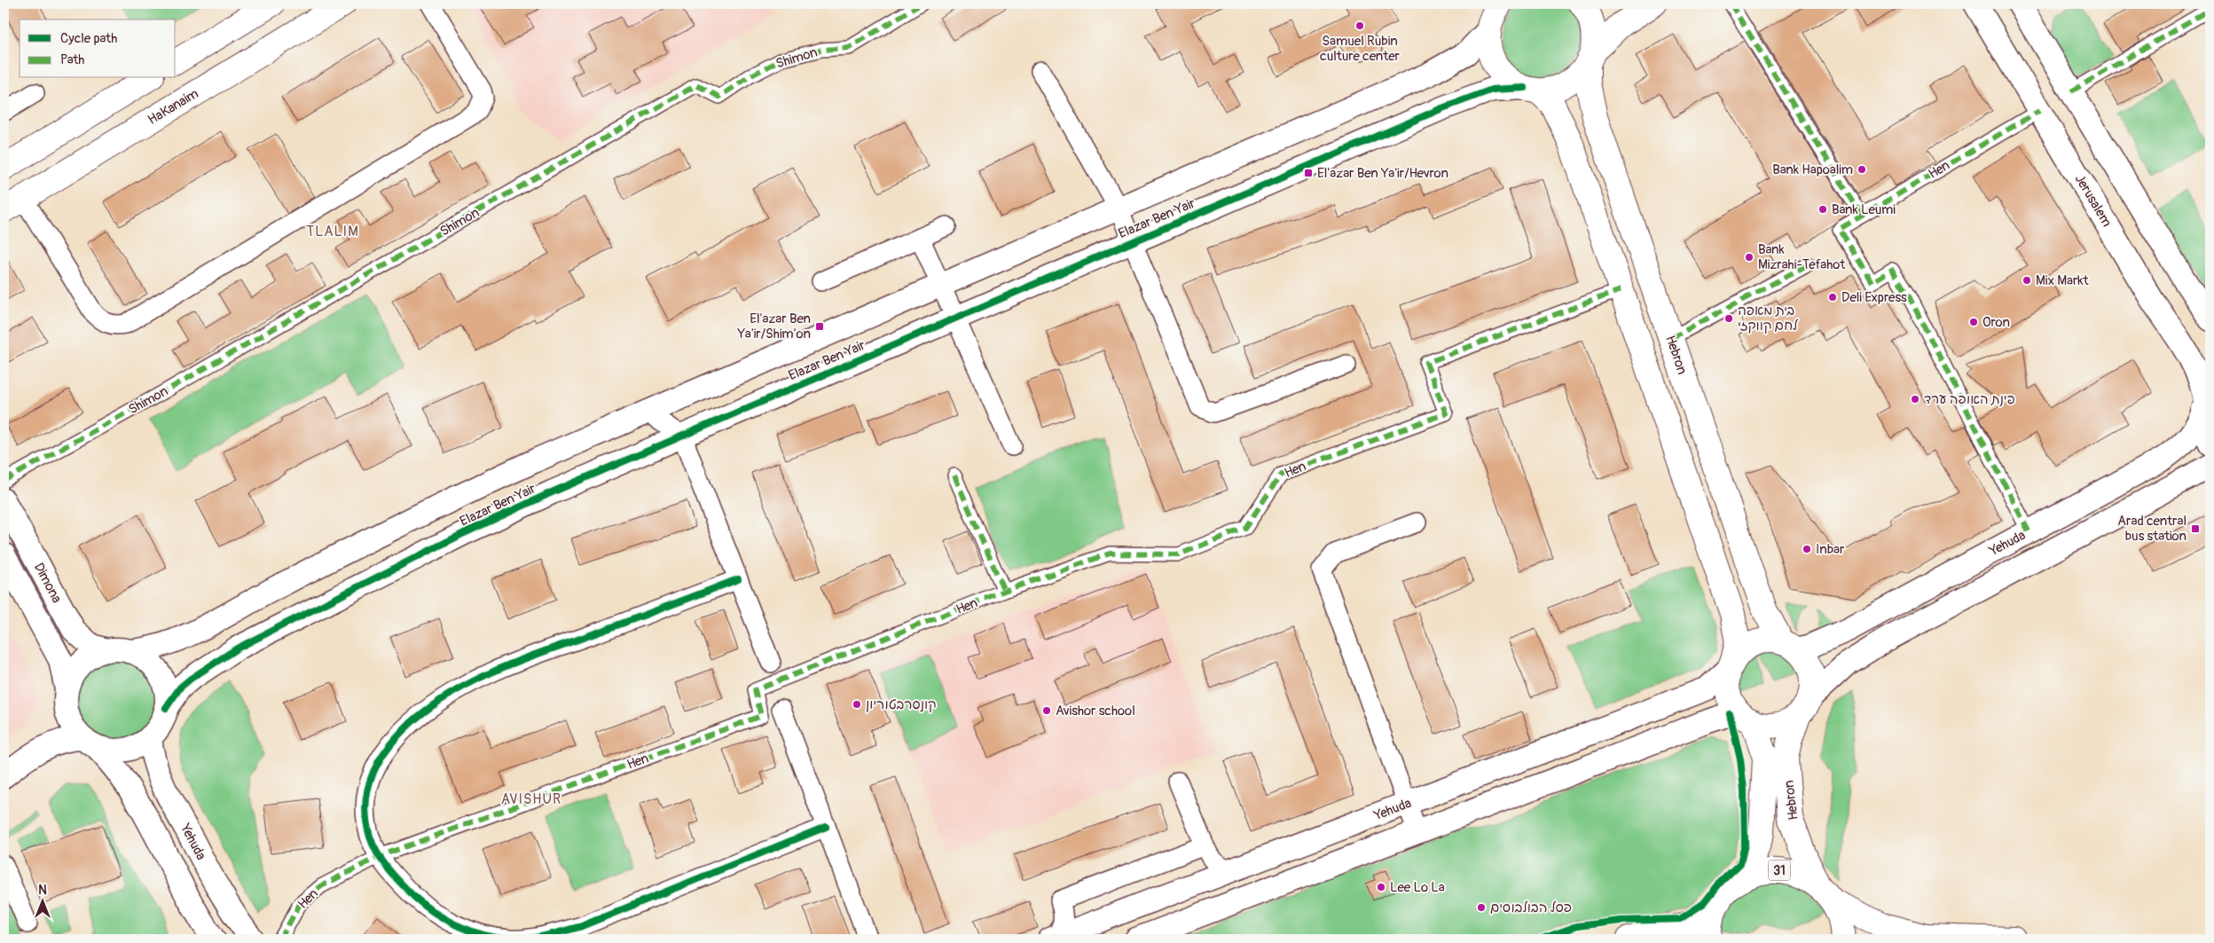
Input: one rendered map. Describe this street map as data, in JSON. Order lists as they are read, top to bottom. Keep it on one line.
{"streets":{"main road":["HaKanaim","Hebron","31"],"street":["Shimon","Hen","Jerusalem","Elazar Ben Yair","Yehuda","Dimona"]},"crossings":[["Hen","Jerusalem"],["Hen","Yehuda"],["Jerusalem","Yehuda"],["Elazar Ben Yair","Yehuda"],["Elazar Ben Yair","Dimona"],["Hebron","Yehuda"],["Hebron","31"],["Yehuda","Dimona"]],"districts":["TLALIM","AVISHUR"],"places":{"other":["Samuel Rubin culture center","Bank Hapoalim","Bank Leumi","Bank Mizrahi-Tefahot","Mix Markt","Deli Express","בית מאפה לחם קווקזי","Oron","פינת האופה ערד","Inbar","קונסרבטוריון","Avishor school","Lee Lo La","פסל הבולבוסים"],"transit":["El'azar Ben Ya'ir/Hevron","El'azar Ben Ya'ir/Shim'on","Arad central bus station"]},"legend":["Cycle path","Path"],"north":"top"}
